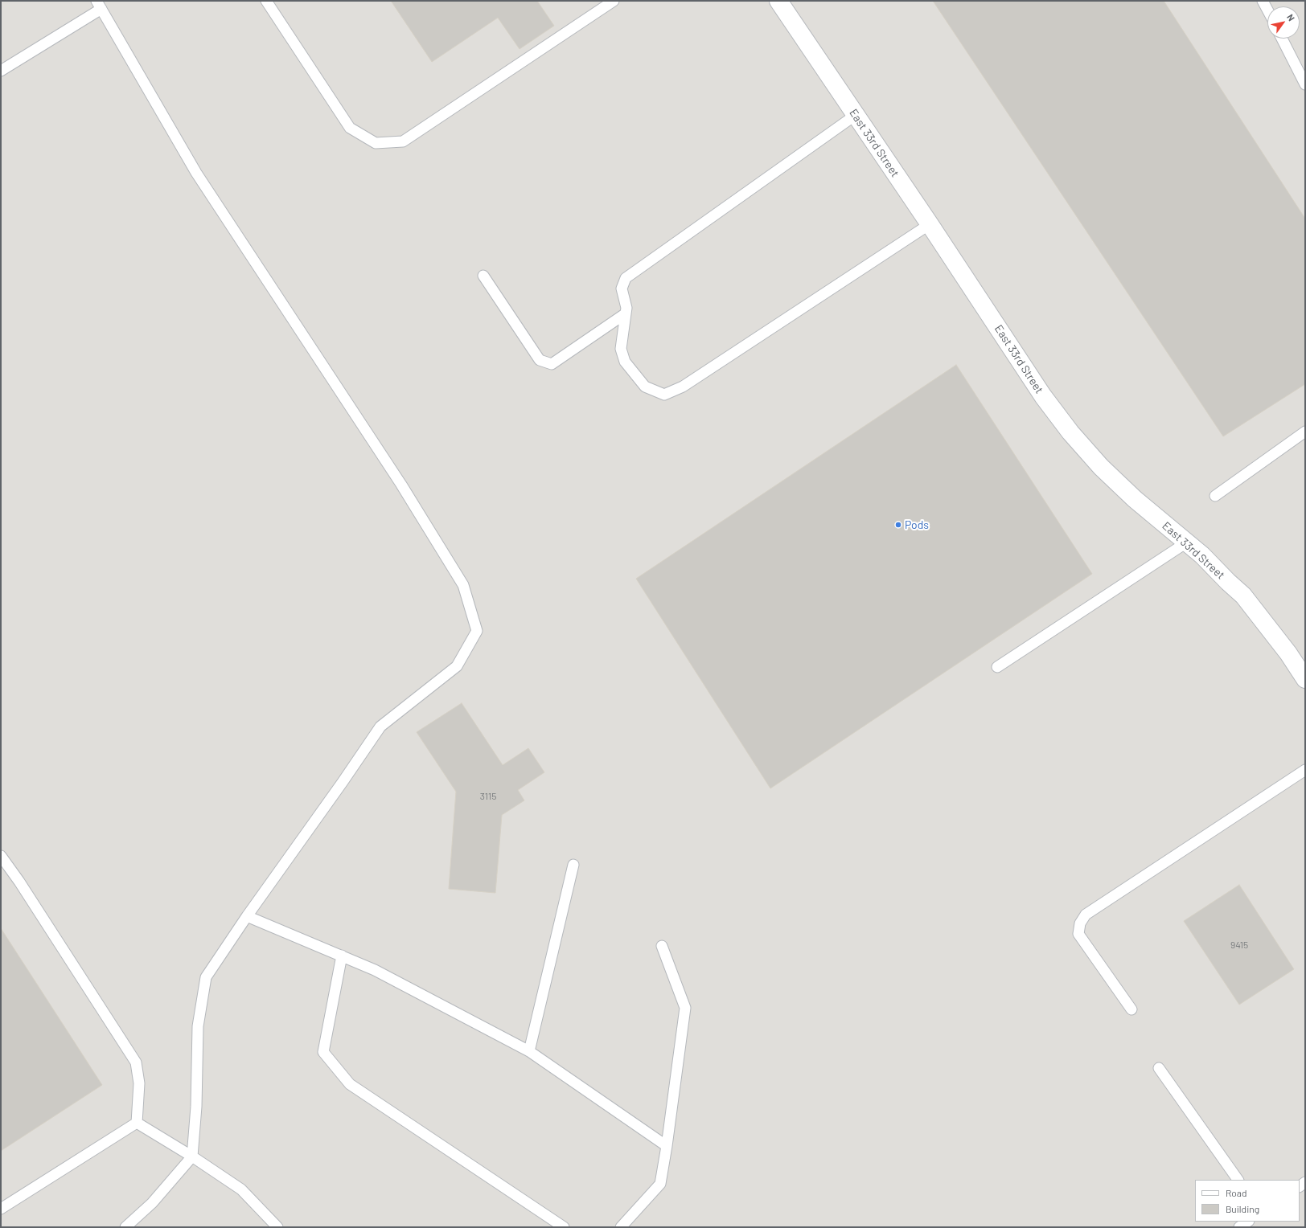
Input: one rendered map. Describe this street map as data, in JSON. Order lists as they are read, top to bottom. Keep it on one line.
{"streets":{"street":["East 33rd Street"]},"places":["Pods"],"house_numbers":["3115","9415"],"legend":["Road","Building"],"north":"top right"}
